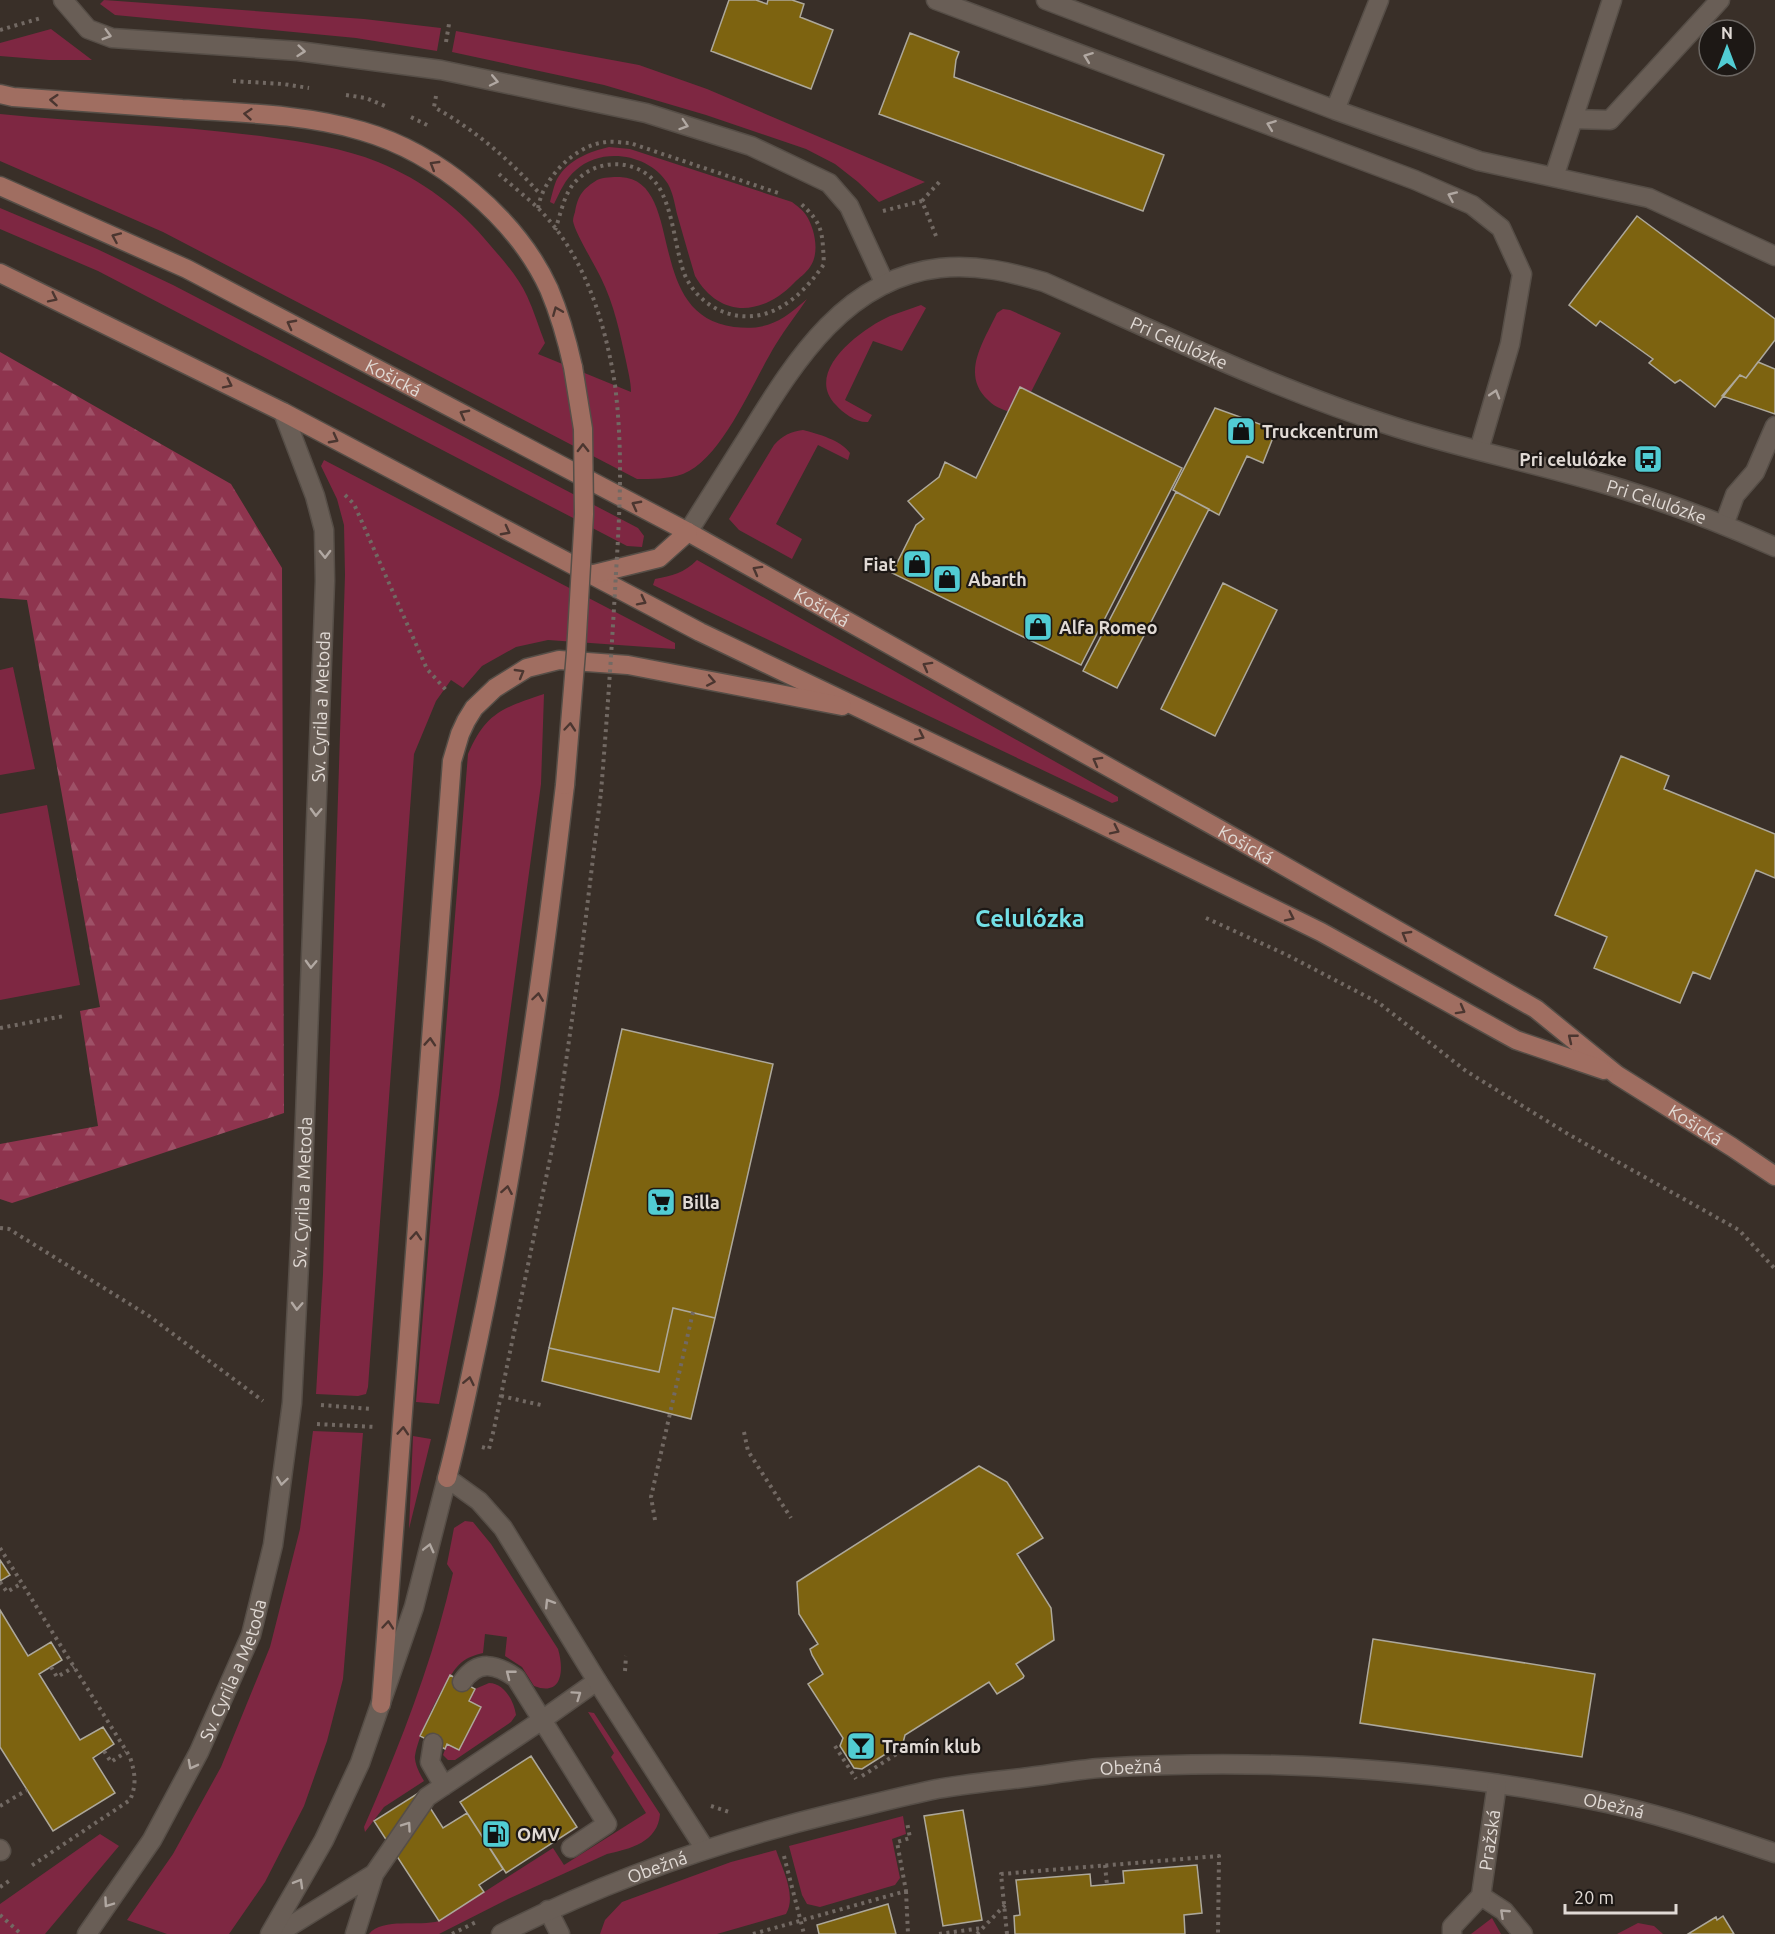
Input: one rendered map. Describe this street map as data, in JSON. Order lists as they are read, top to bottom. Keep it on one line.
{"streets":{"main road":["Košická"],"street":["Pri Celulózke","Sv. Cyrila a Metoda","Obežná","Pražská"]},"crossings":[["Pri Celulózke","Košická"],["Košická","Sv. Cyrila a Metoda"],["Obežná","Pražská"]],"districts":["Celulózka"],"places":{"shop":["Truckcentrum","Fiat","Abarth","Alfa Romeo"],"bus stop":["Pri celulózke"],"supermarket":["Billa"],"bar":["Tramín klub"],"fuel station":["OMV"]},"scale_bar":"20 m","north":"top"}
